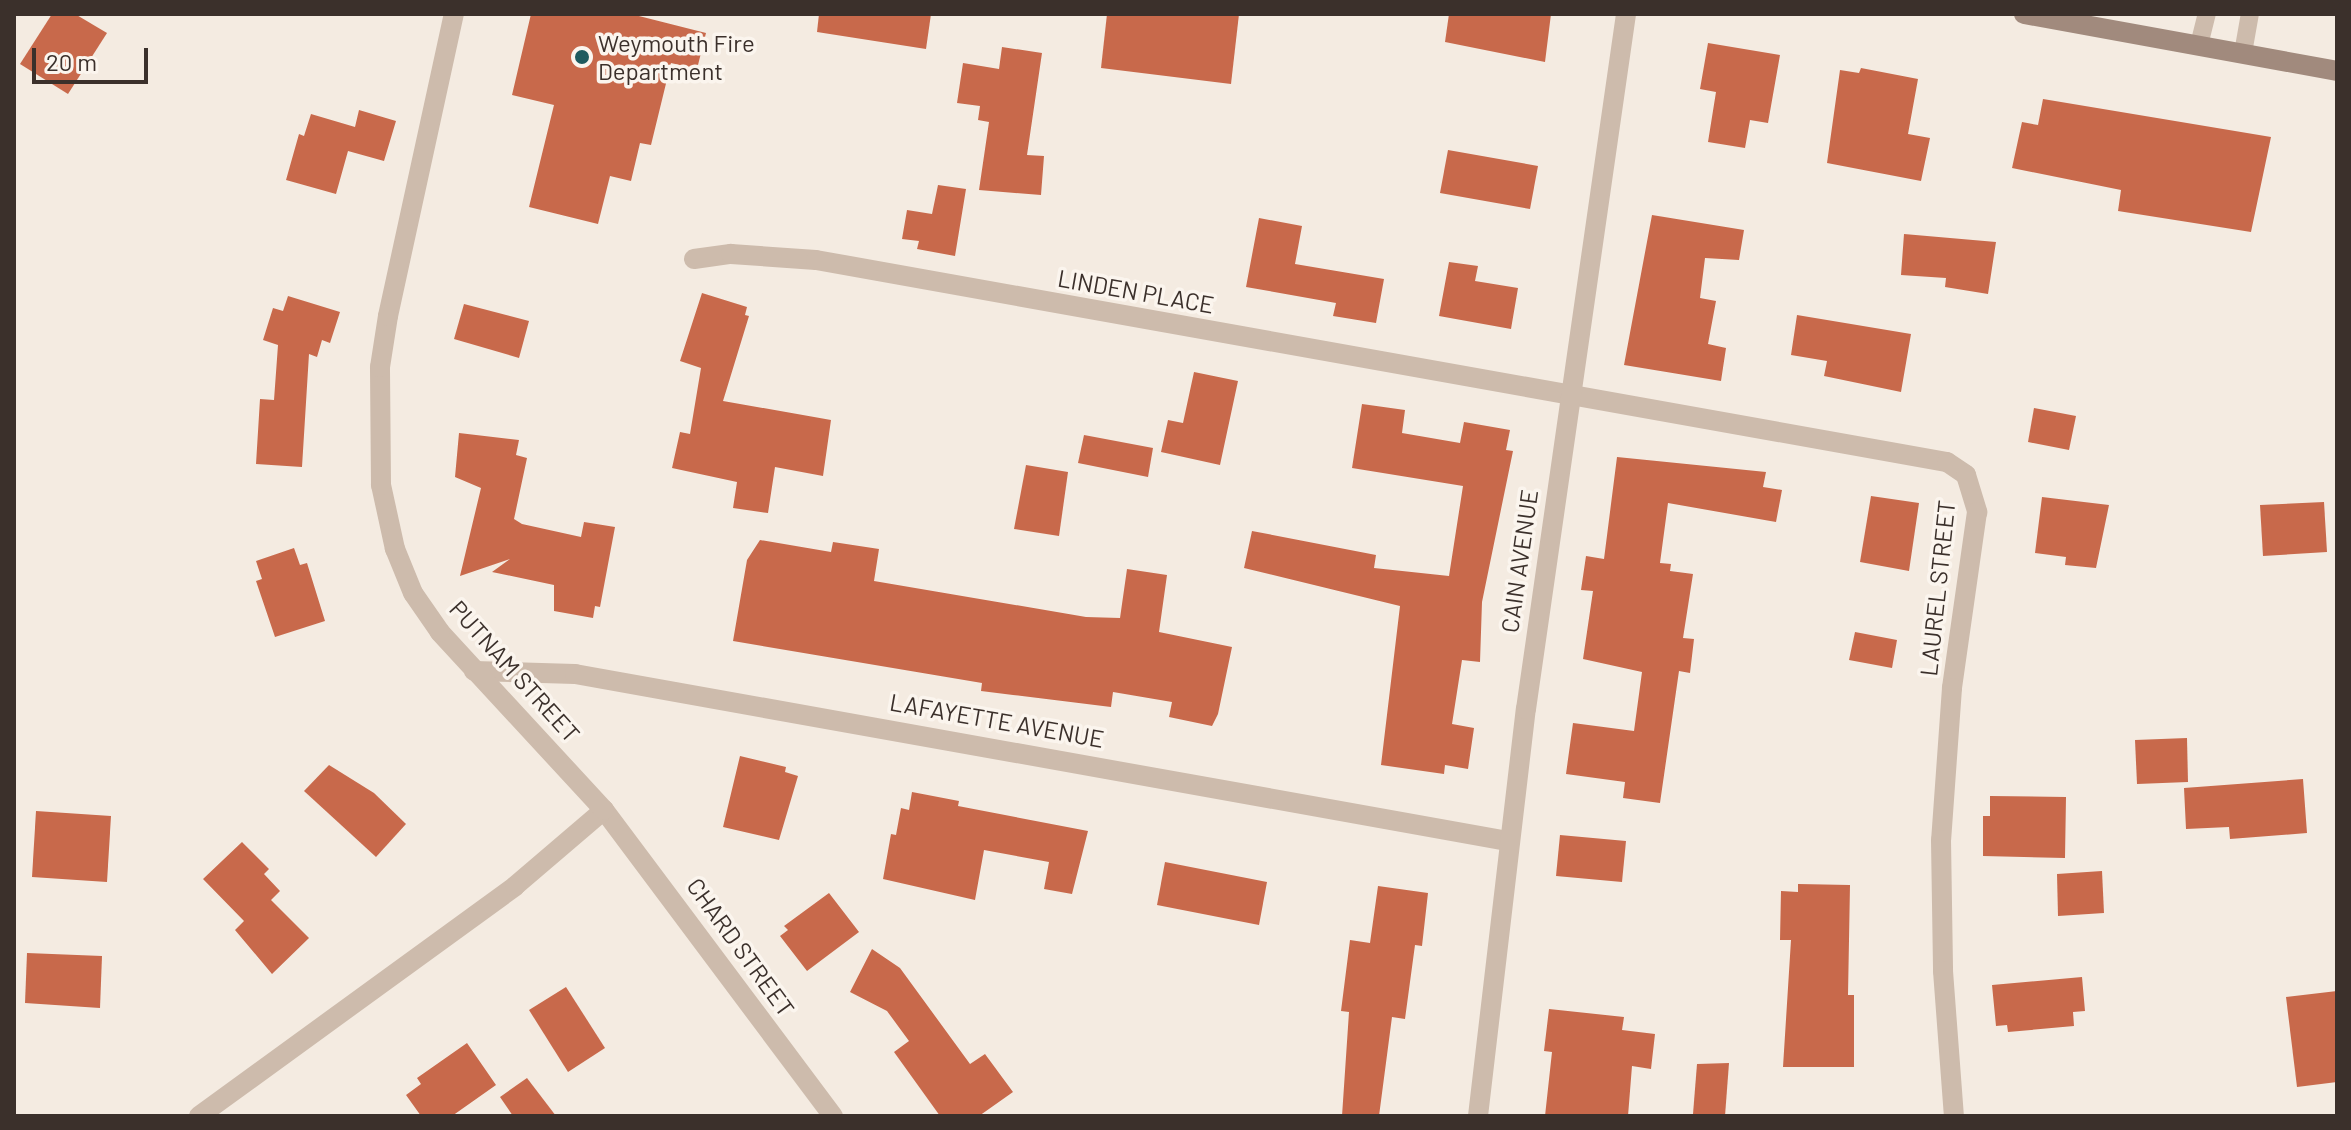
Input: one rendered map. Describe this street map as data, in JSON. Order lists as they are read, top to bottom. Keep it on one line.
{"streets":{"street":["LINDEN PLACE","CAIN AVENUE","LAUREL STREET","PUTNAM STREET","LAFAYETTE AVENUE","CHARD STREET"]},"crossings":[["LINDEN PLACE","CAIN AVENUE"],["LINDEN PLACE","LAUREL STREET"],["CAIN AVENUE","LAUREL STREET"],["CAIN AVENUE","LAFAYETTE AVENUE"],["PUTNAM STREET","LAFAYETTE AVENUE"],["PUTNAM STREET","CHARD STREET"]],"places":["Weymouth Fire Department"],"scale_bar":"20 m"}
